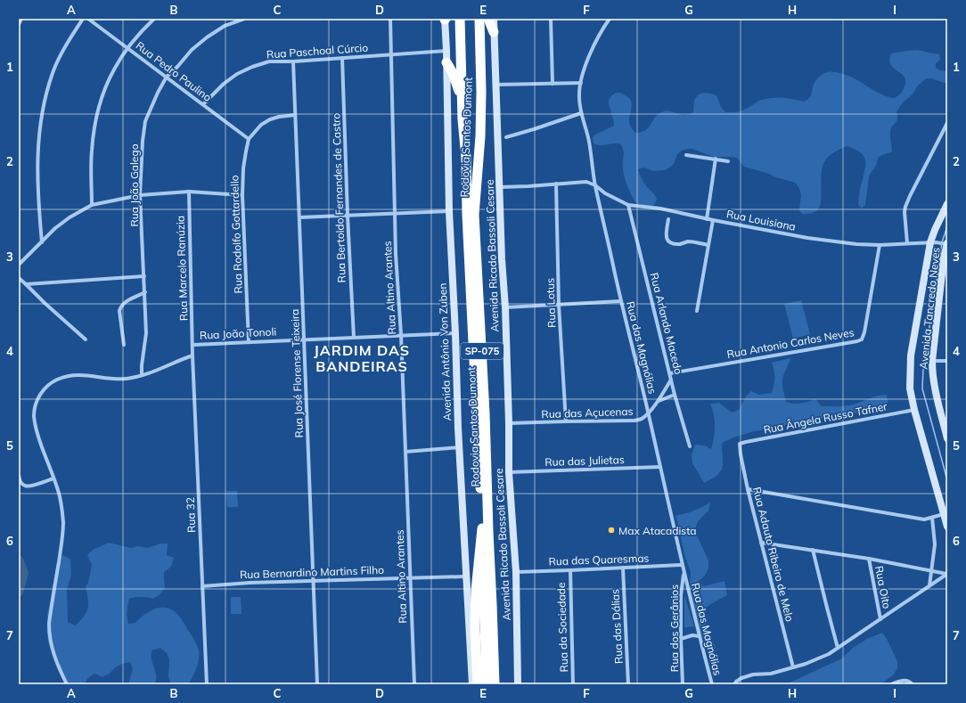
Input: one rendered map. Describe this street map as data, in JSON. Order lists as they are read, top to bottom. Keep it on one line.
{"streets":{"highway":["Rodovia Santos Dumont","SP-075"],"street":["Rua Paschoal Cúrcio","Rua Pedro Paulino","Rua João Galego","Rua Bertoldo Fernandes de Castro","Rua Louisiana","Rua Rodolfo Gottardello","Avenida Ricado Bassoli Cesare","Rua Marcelo Ranúzia","Rua Altino Arantes","Rua Lotus","Avenida Tancredo Neves","Rua Arlando Macedo","Rua João Tonoli","Rua Antonio Carlos Neves","Rua das Magnólias","Avenida Antônio Von Zuben","Rua José Florense Teixeira","Rua das Açucenas","Rua Ângela Russo Tafner","Rua das Julietas","Rua 32","Rua Adauto Ribeiro de Melo","Rua das Quaresmas","Rua Bernardino Martins Filho","Rua Oito","Rua das Dálias","Rua da Sociedade","Rua dos Gerânios"]},"crossings":[["Rua Paschoal Cúrcio","Rua Pedro Paulino"],["Rua Paschoal Cúrcio","Rua Bertoldo Fernandes de Castro"],["Rua Paschoal Cúrcio","Rua Altino Arantes"],["Rua Paschoal Cúrcio","Avenida Antônio Von Zuben"],["Rua Paschoal Cúrcio","Rua José Florense Teixeira"],["Rua Pedro Paulino","Rua João Galego"],["Rua Pedro Paulino","Rua Rodolfo Gottardello"],["Rua Bertoldo Fernandes de Castro","Rua João Tonoli"],["Rua Louisiana","Avenida Tancredo Neves"],["Rua Louisiana","Rua Arlando Macedo"],["Rua Louisiana","Rua Antonio Carlos Neves"],["Rua Louisiana","Rua das Magnólias"],["Rua Rodolfo Gottardello","Rua João Tonoli"],["Rua Rodolfo Gottardello","Rua José Florense Teixeira"],["Avenida Ricado Bassoli Cesare","Rua das Açucenas"],["Avenida Ricado Bassoli Cesare","Rua das Julietas"],["Avenida Ricado Bassoli Cesare","Rua das Quaresmas"],["Rua Marcelo Ranúzia","Rua João Tonoli"],["Rua Marcelo Ranúzia","Rua 32"],["Rua Altino Arantes","Rua João Tonoli"],["Rua Altino Arantes","Rua Bernardino Martins Filho"],["Rua Lotus","Rua das Açucenas"],["Rua Arlando Macedo","Rua Antonio Carlos Neves"],["Rua Arlando Macedo","Rua das Açucenas"],["Rua João Tonoli","Avenida Antônio Von Zuben"],["Rua João Tonoli","Rua José Florense Teixeira"],["Rua João Tonoli","Rua 32"],["Rua das Magnólias","Rua das Açucenas"],["Rua das Magnólias","Rua das Julietas"],["Rua das Magnólias","Rua das Quaresmas"],["Rua das Magnólias","Rua dos Gerânios"],["Avenida Antônio Von Zuben","Rua Bernardino Martins Filho"],["Rua José Florense Teixeira","Rua Bernardino Martins Filho"],["Rua Ângela Russo Tafner","Rua Adauto Ribeiro de Melo"],["Rua 32","Rua Bernardino Martins Filho"],["Rua das Quaresmas","Rua das Dálias"],["Rua das Quaresmas","Rua da Sociedade"]],"districts":["JARDIM DAS BANDEIRAS"],"places":["Max Atacadista"],"grid":{"columns":["A","B","C","D","E","F","G","H","I"],"rows":["1","2","3","4","5","6","7"]}}
